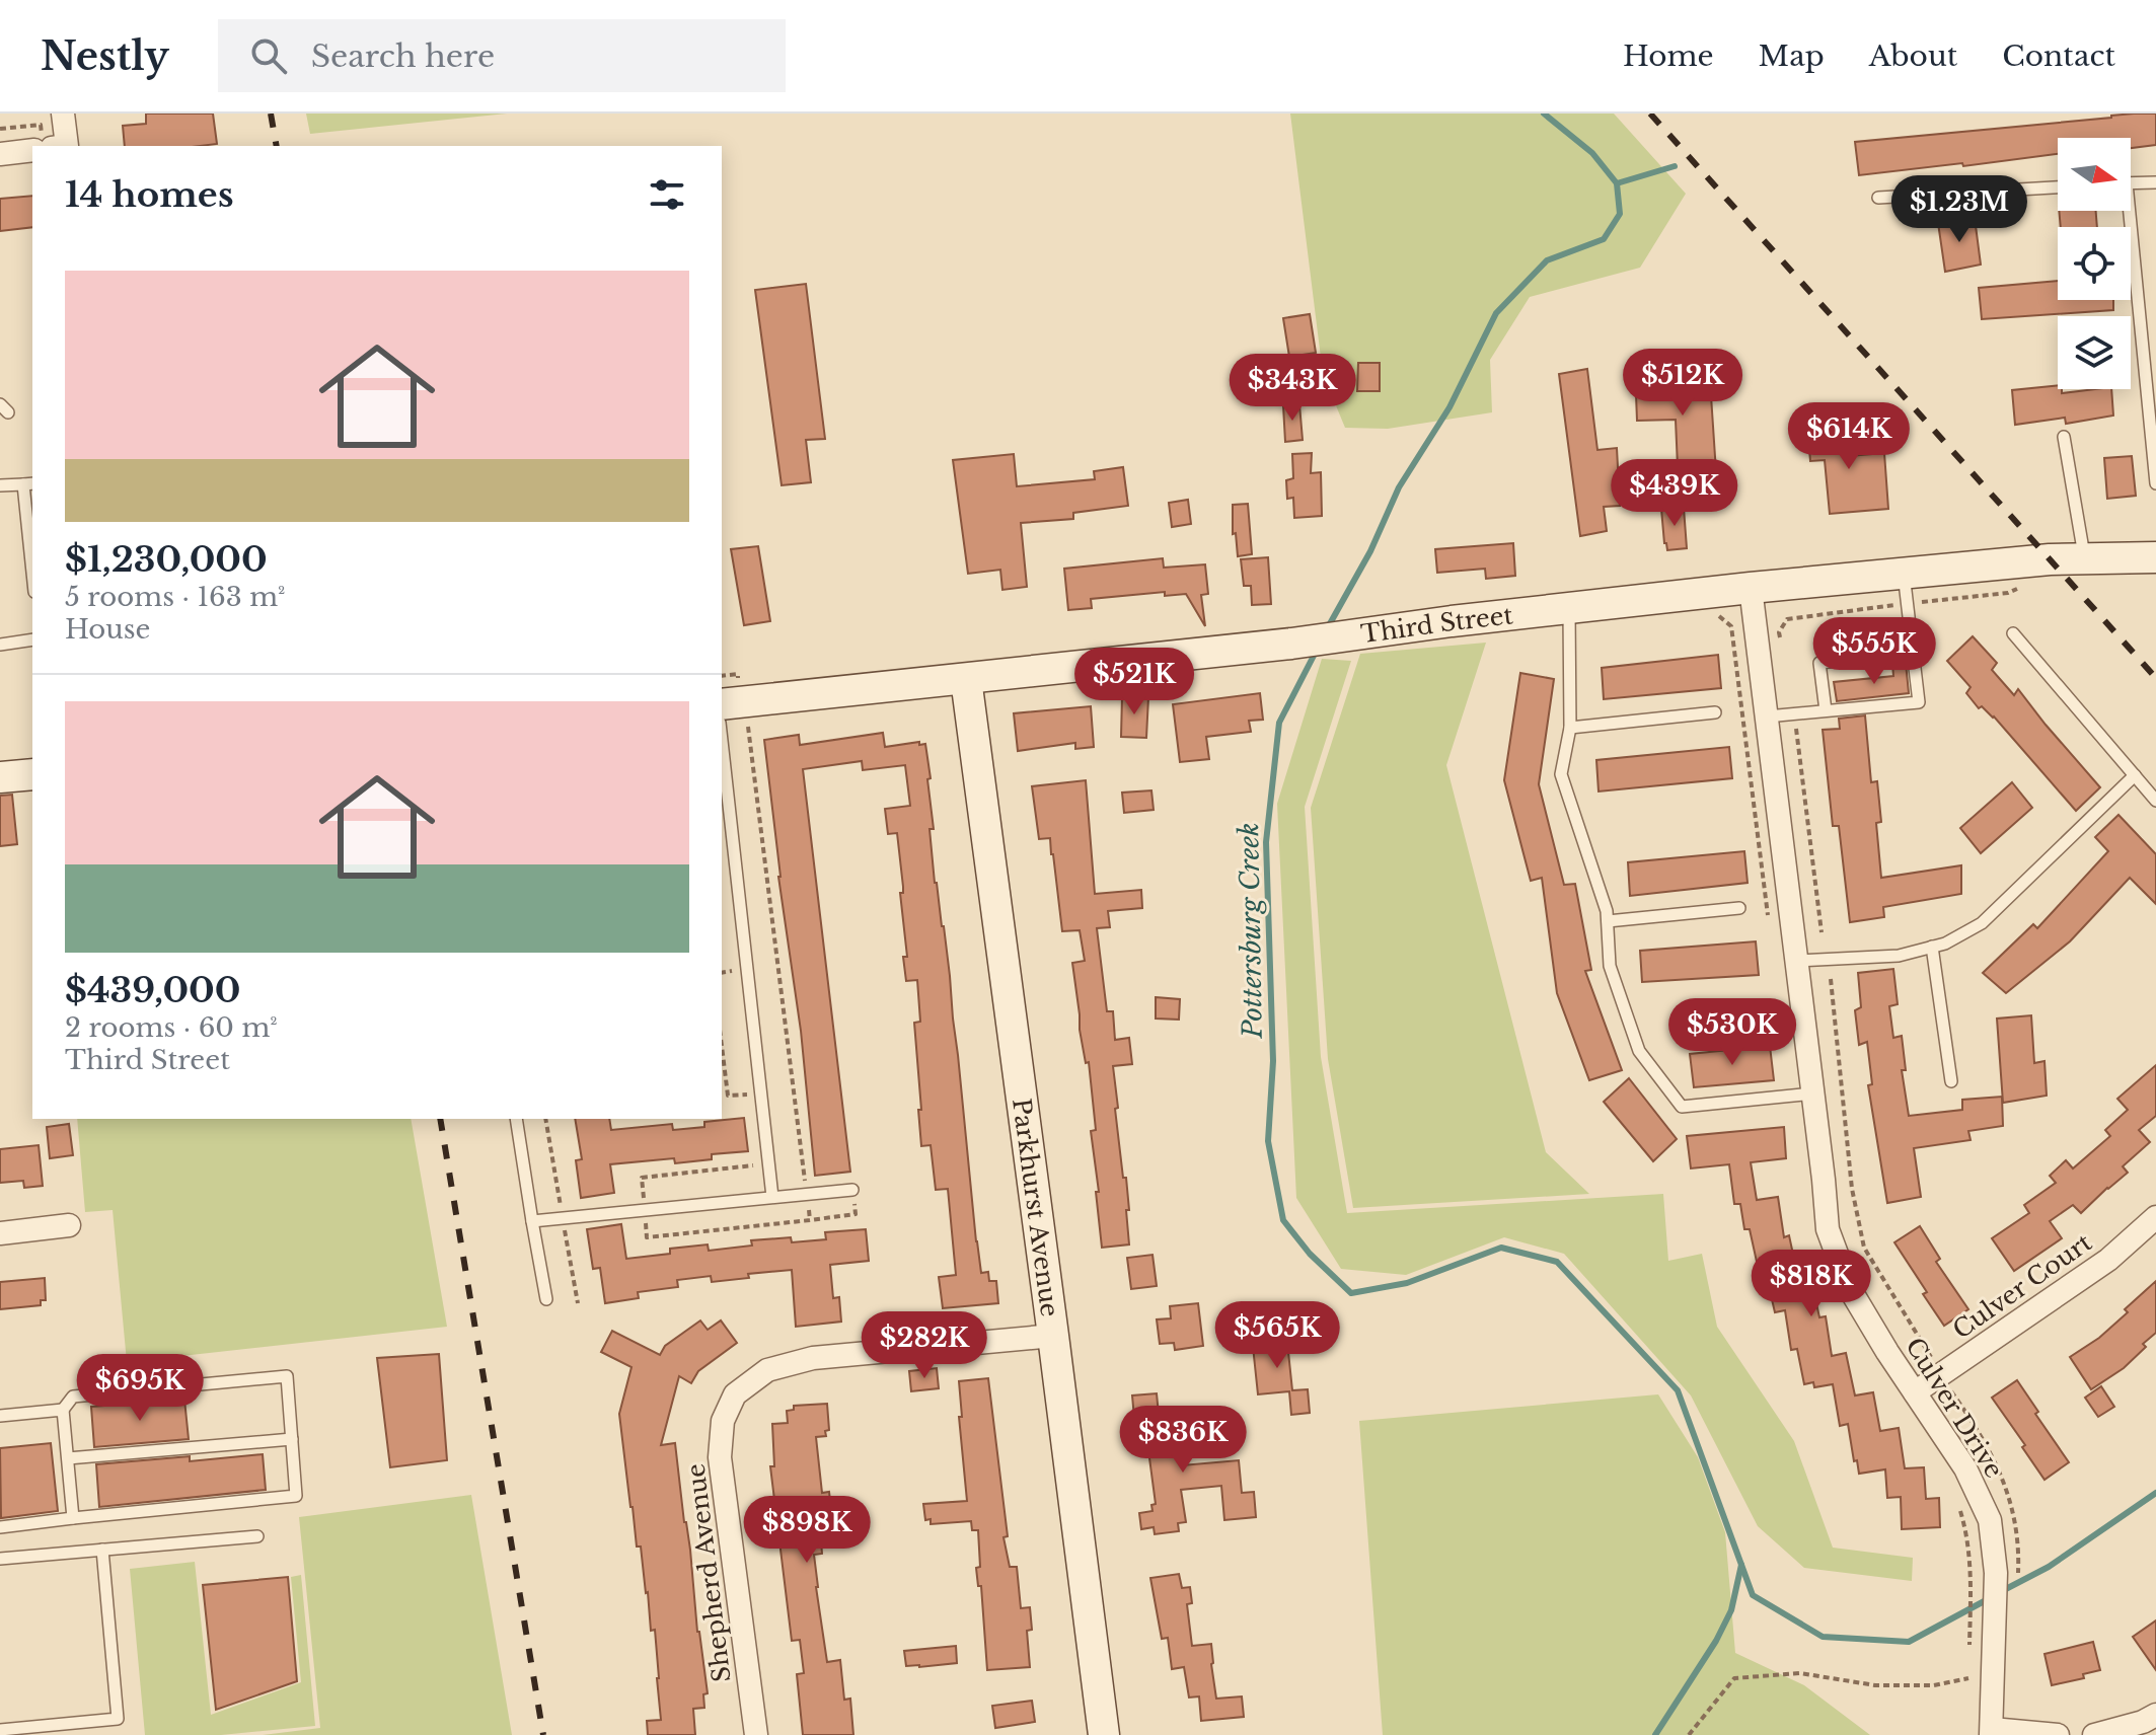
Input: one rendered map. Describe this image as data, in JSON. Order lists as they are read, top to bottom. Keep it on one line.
{"streets":{"street":["Third Street","Parkhurst Avenue","Culver Court","Culver Drive","Shepherd Avenue"]},"crossings":[["Third Street","Parkhurst Avenue"],["Third Street","Culver Drive"],["Parkhurst Avenue","Shepherd Avenue"],["Culver Court","Culver Drive"]],"water":["Pottersburg Creek"],"north":"right","page":{"header":"Nestly","search":"Search here","nav":["Home","Map","About","Contact"],"heading":"14 homes","price":["$1.23M","$512K","$343K","$614K","$439K","$555K","$521K","$530K","$818K","$565K","$282K","$695K","$836K","$898K"],"list":[{"name":"$1,230,000","note":"5 rooms · 163 m² · House"},{"name":"$439,000","note":"2 rooms · 60 m² · Third Street"}]}}
